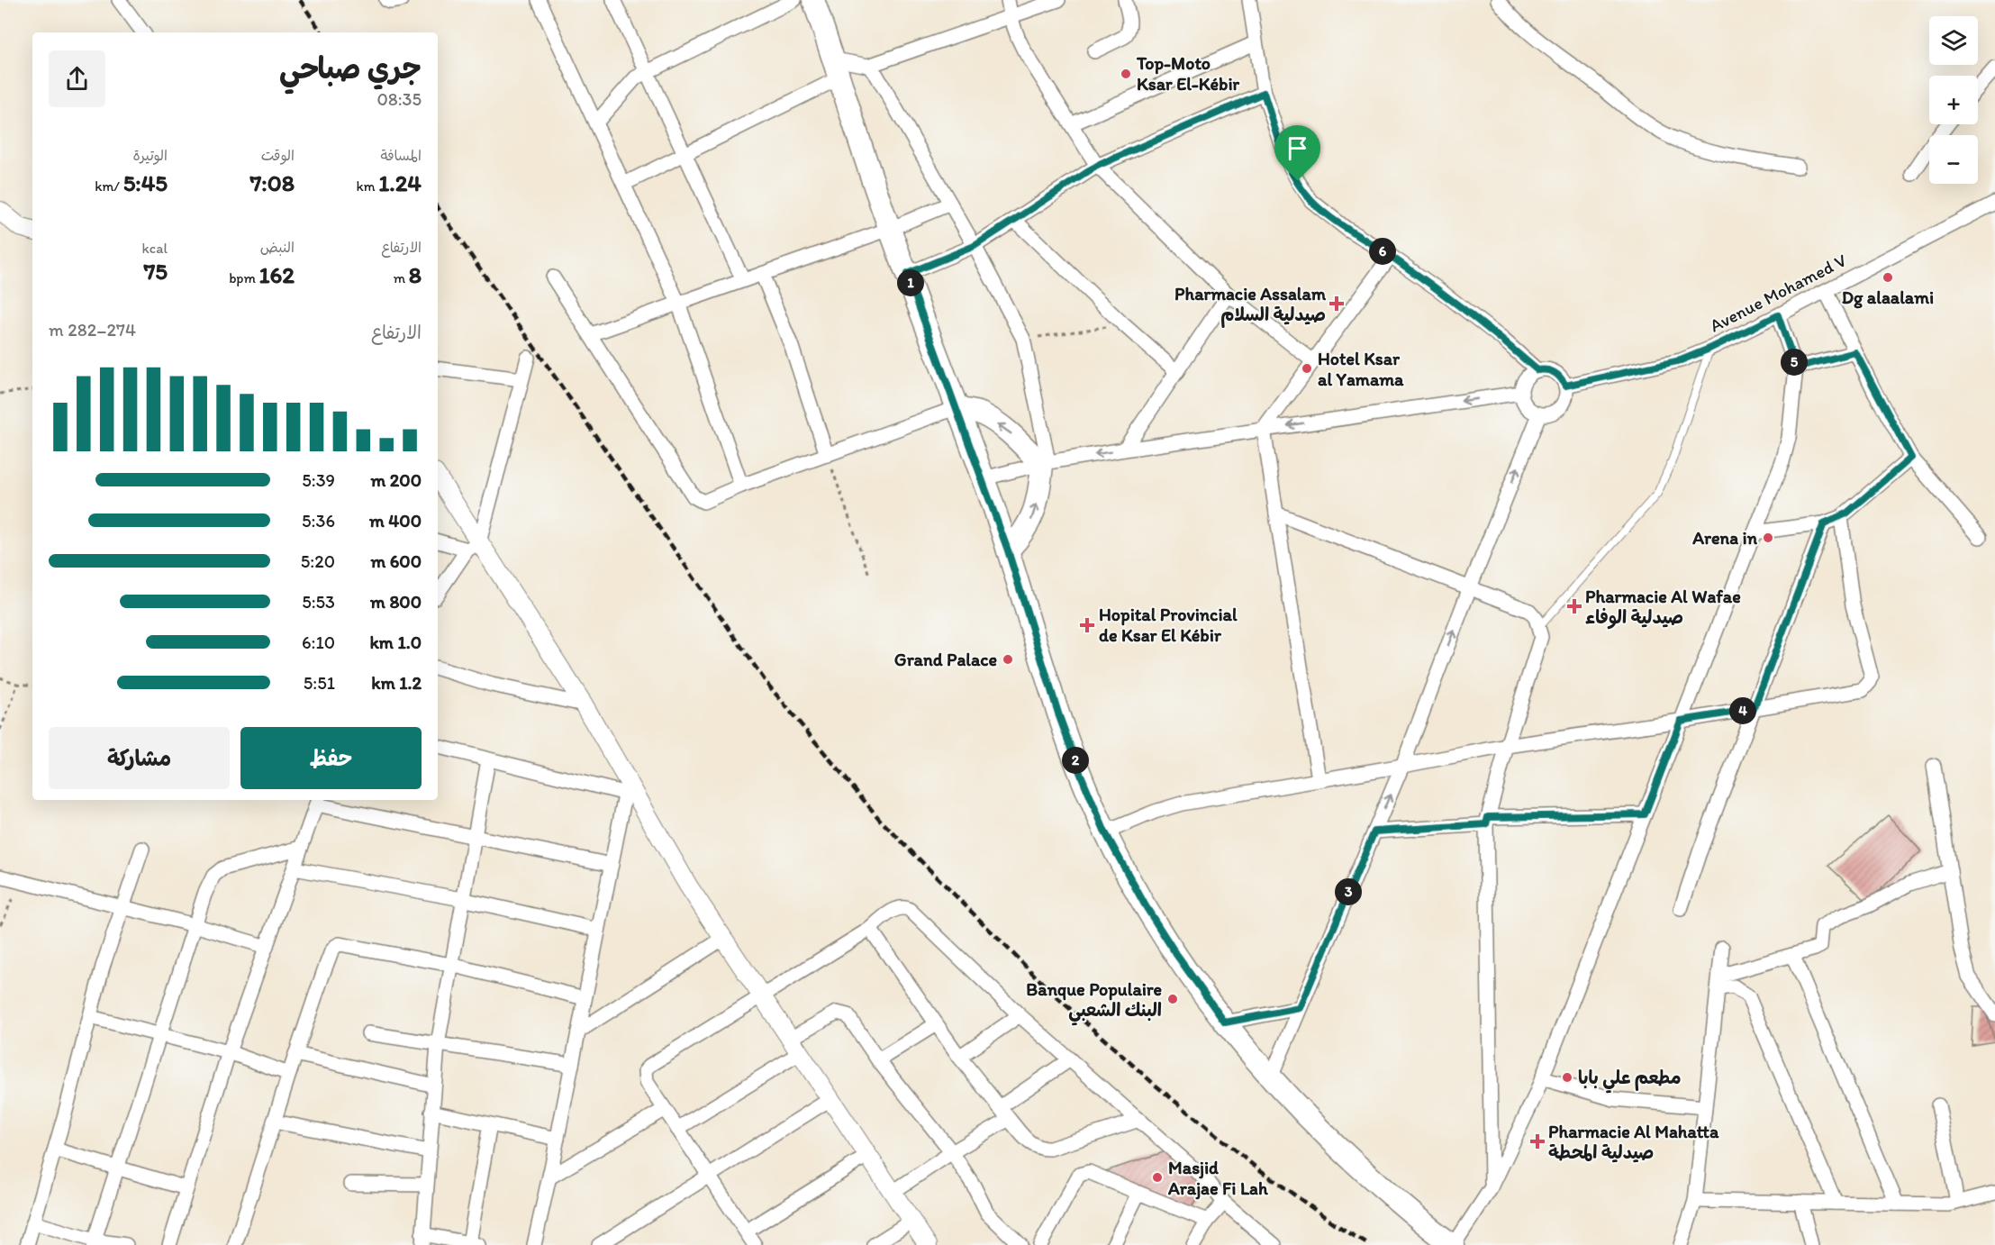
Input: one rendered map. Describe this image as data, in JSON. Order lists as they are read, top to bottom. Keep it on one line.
{"streets":{"street":["Avenue Mohamed V"]},"places":{"other":["Top-Moto Ksar El-Kébir","Dg alaalami","Hotel Ksar al Yamama","Arena in","Grand Palace","Banque Populaire البنك الشعبي","مطعم علي بابا","Masjid Arajae Fi Lah"],"health":["Pharmacie Assalam صيدلية السلام","Pharmacie Al Wafae صيدلية الوفاء","Hopital Provincial de Ksar El Kébir","Pharmacie Al Mahatta صيدلية المحطة"]},"page":{"map_buttons":["+","−"],"heading":["جري صباحي","08:35"],"stats":[["المسافة","1.24 km"],["الوقت","7:08"],["الوتيرة","5:45 /km"],["الارتفاع","8 m"],["النبض","162 bpm"],["kcal","75"]],"pins":["6","1","5","4","2","3"],"chart":["الارتفاع","274–282 m"],"list":[{"name":"200 m","note":"5:39"},{"name":"400 m","note":"5:36"},{"name":"600 m","note":"5:20"},{"name":"800 m","note":"5:53"},{"name":"1.0 km","note":"6:10"},{"name":"1.2 km","note":"5:51"}],"buttons":["حفظ","مشاركة"]}}
